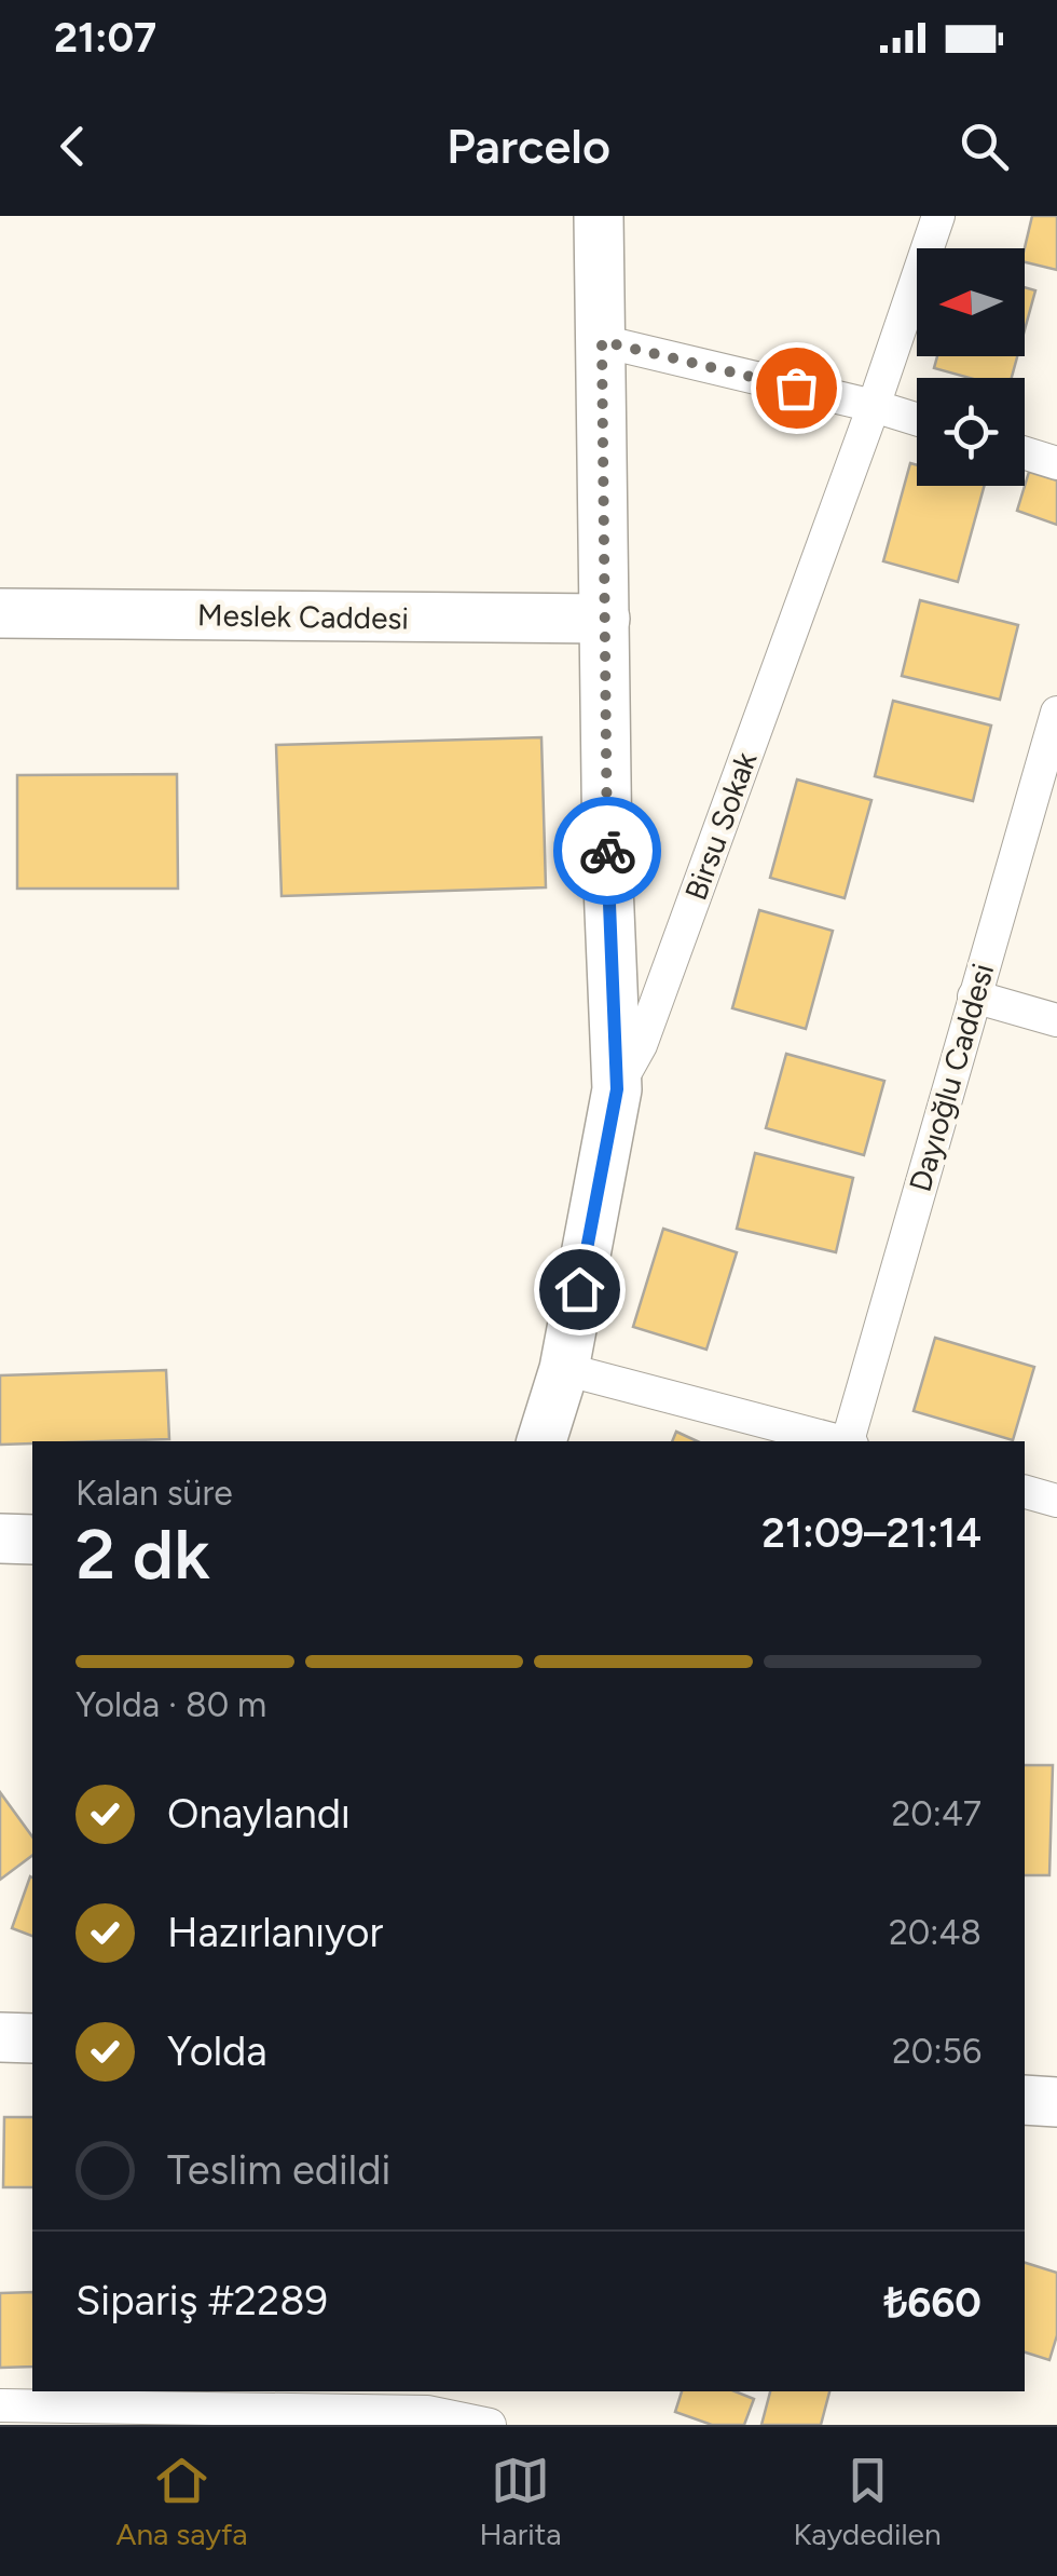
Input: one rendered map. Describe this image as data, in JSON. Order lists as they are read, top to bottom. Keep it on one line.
{"streets":{"street":["Meslek Caddesi","Birsu Sokak","Dayıoğlu Caddesi"]},"north":"left","page":{"status":"21:07","header":"Parcelo","heading":["2 dk","Kalan süre","21:09–21:14"],"panel":["Sipariş #2289","₺660"],"bar":"Yolda · 80 m","list":[["Onaylandı","20:47"],["Hazırlanıyor","20:48"],["Yolda","20:56"],"Teslim edildi"],"tabs":["Ana sayfa","Harita","Kaydedilen"]}}
